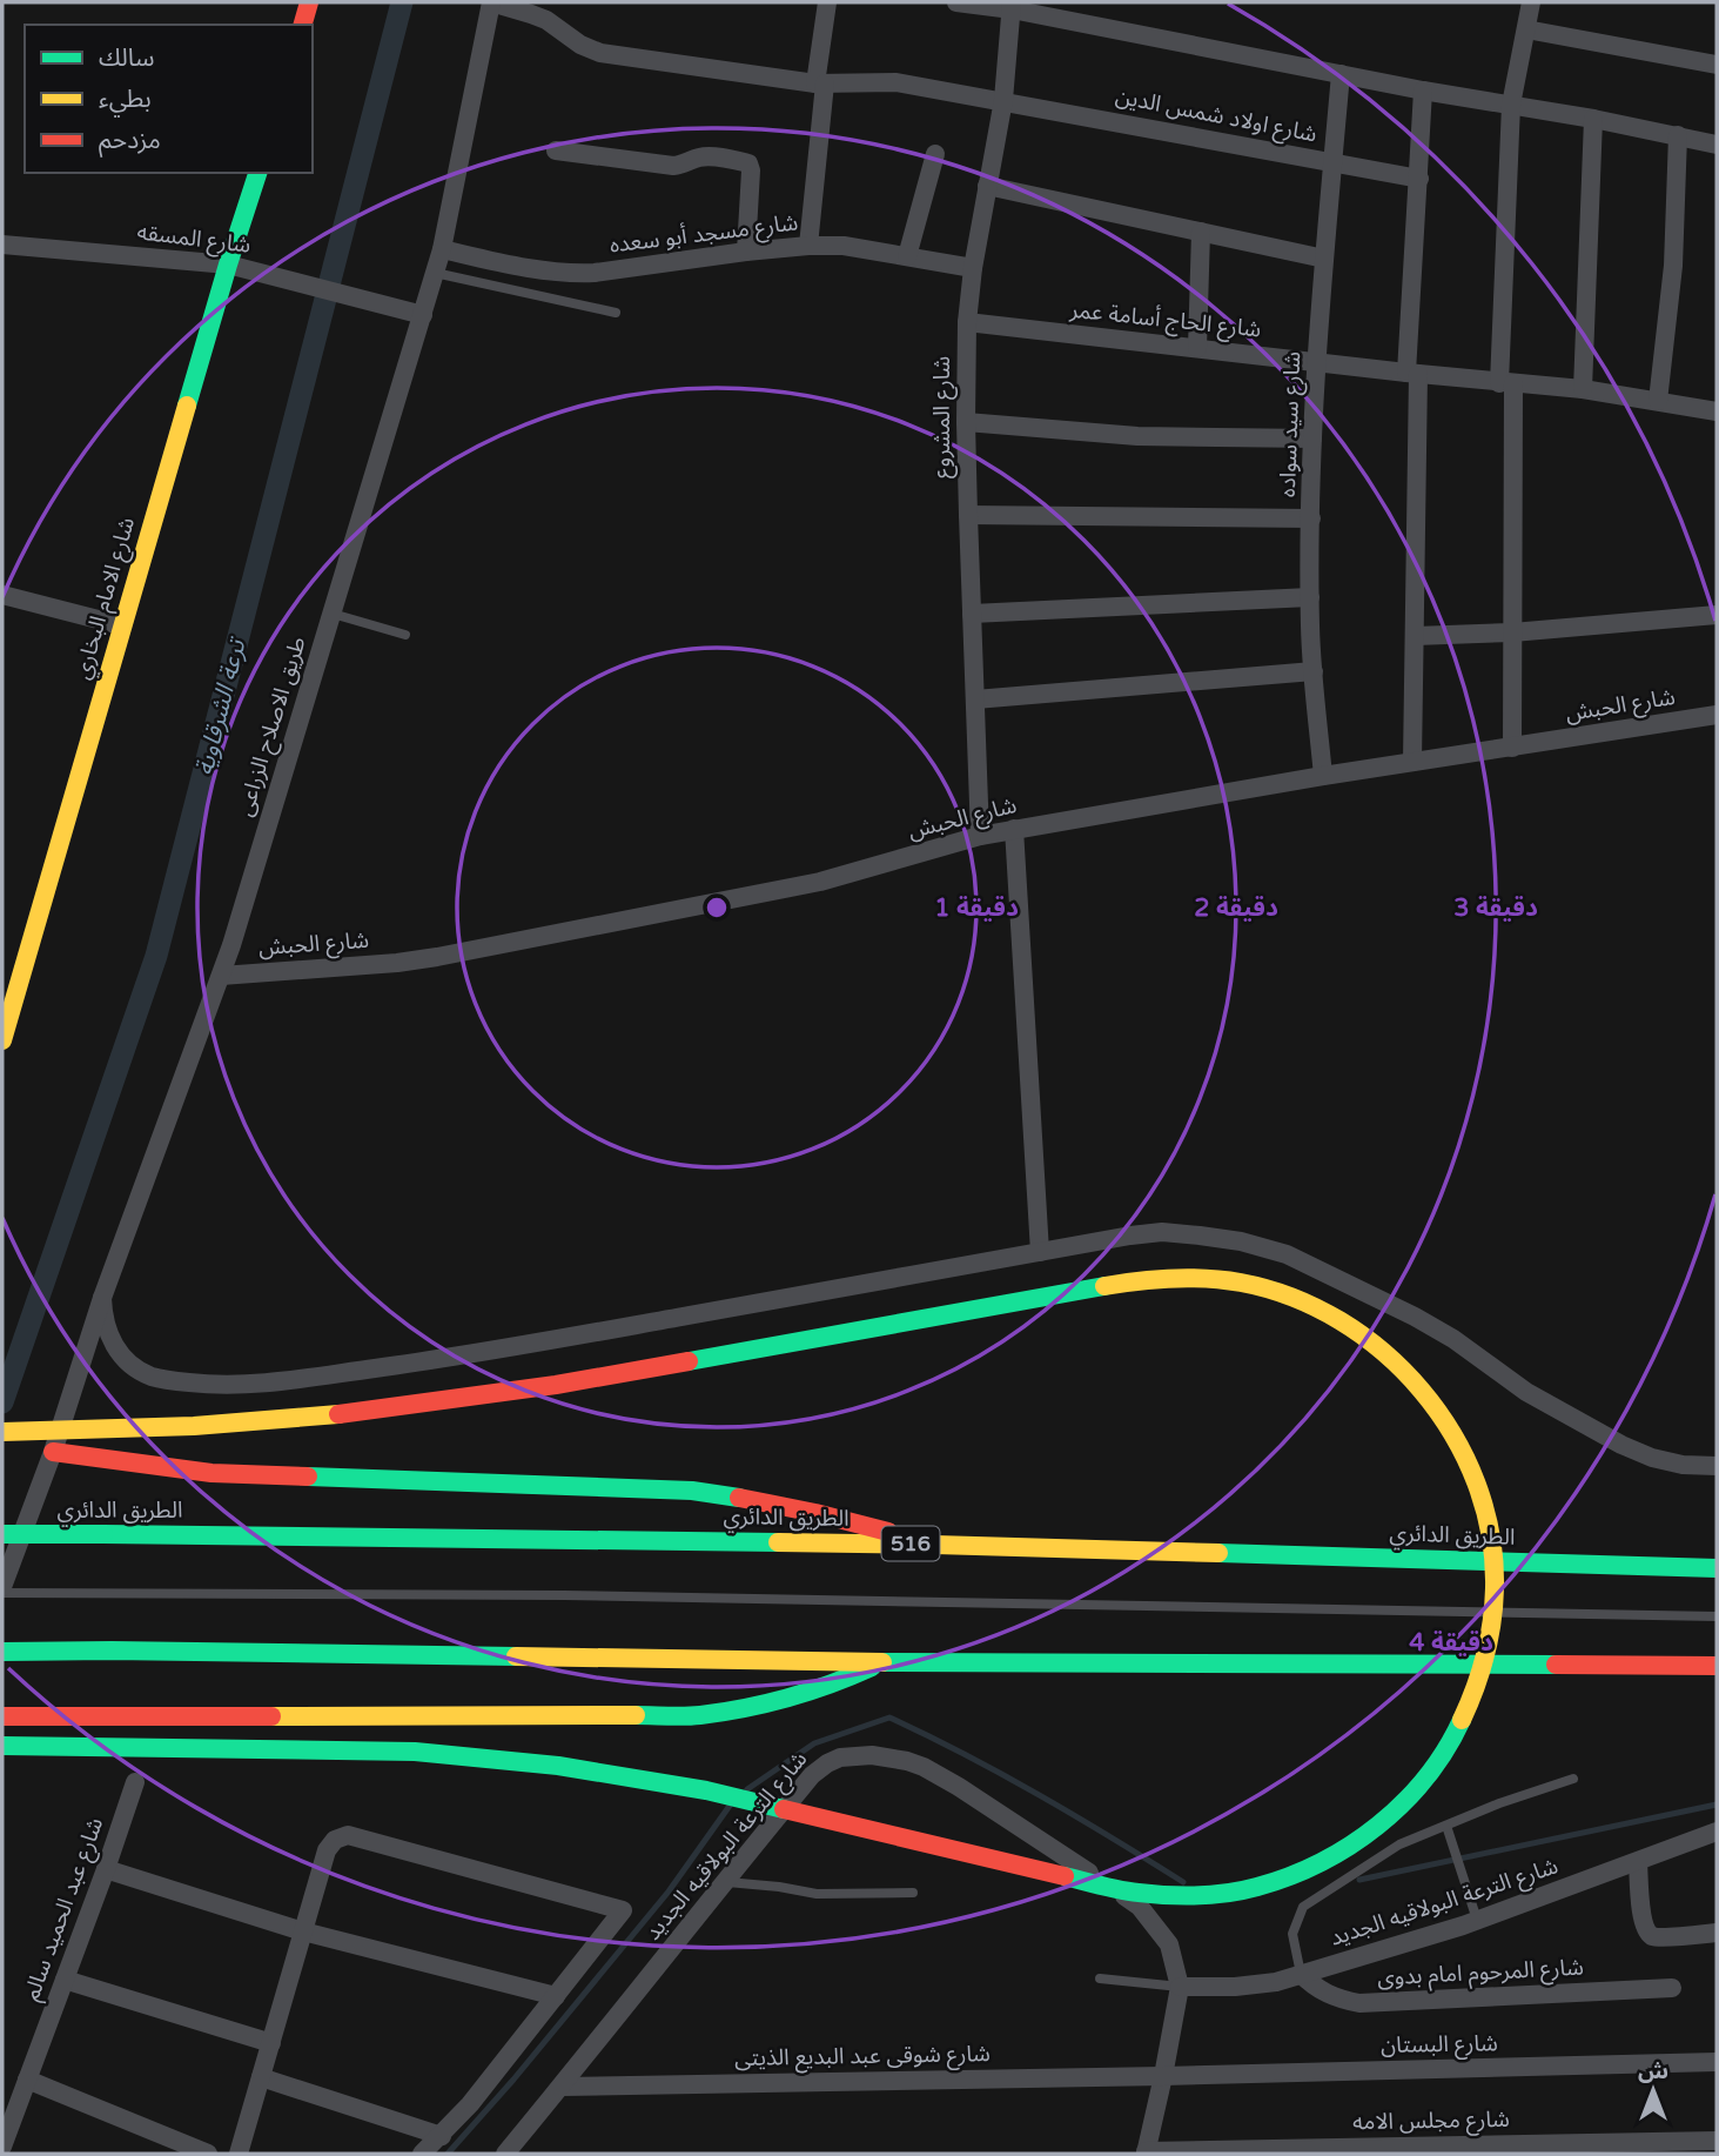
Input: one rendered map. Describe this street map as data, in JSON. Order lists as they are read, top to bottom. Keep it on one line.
{"streets":{"main road":["شارع الامام البخاري","الطريق الدائري","516"],"street":["شارع اولاد شمس الدين","شارع مسجد أبو سعده","شارع المسقه","شارع الحاج أسامة عمر","شارع المشروع","شارع سيد سواده","شارع الحبش","طريق الاصلاح الزراعى","شارع الترعة البولاقيه الجديد","شارع عبد الحميد سالم","شارع المرحوم امام بدوى","شارع البستان","شارع شوقى عبد البديع الذيتى","شارع مجلس الامه"]},"crossings":[["شارع اولاد شمس الدين","شارع المشروع"],["شارع اولاد شمس الدين","شارع سيد سواده"],["شارع اولاد شمس الدين","طريق الاصلاح الزراعى"],["شارع مسجد أبو سعده","شارع المشروع"],["شارع مسجد أبو سعده","طريق الاصلاح الزراعى"],["شارع المسقه","شارع الامام البخاري"],["شارع المسقه","طريق الاصلاح الزراعى"],["شارع الحاج أسامة عمر","شارع المشروع"],["شارع الحاج أسامة عمر","شارع سيد سواده"],["شارع المشروع","شارع الحبش"],["شارع سيد سواده","شارع الحبش"],["شارع الحبش","طريق الاصلاح الزراعى"],["شارع الترعة البولاقيه الجديد","شارع المرحوم امام بدوى"],["شارع الترعة البولاقيه الجديد","شارع شوقى عبد البديع الذيتى"],["شارع البستان","شارع شوقى عبد البديع الذيتى"]],"water":["ترعة الشرقاوية"],"legend":["سالك","بطيء","مزدحم"],"north":"top","rings":["1 دقيقة","2 دقيقة","3 دقيقة","4 دقيقة"]}
